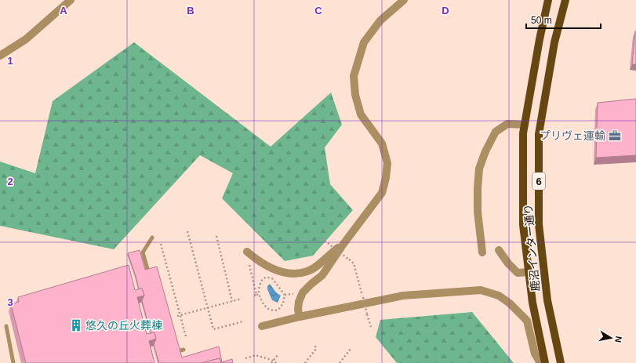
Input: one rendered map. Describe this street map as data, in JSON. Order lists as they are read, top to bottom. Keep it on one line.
{"streets":{"main road":["6","鹿沼インター通り"]},"places":{"office":["プリヴェ運輸"],"building":["悠久の丘火葬棟"]},"scale_bar":"50 m","north":"right","grid":{"columns":["A","B","C","D"],"rows":["1","2","3"]}}
